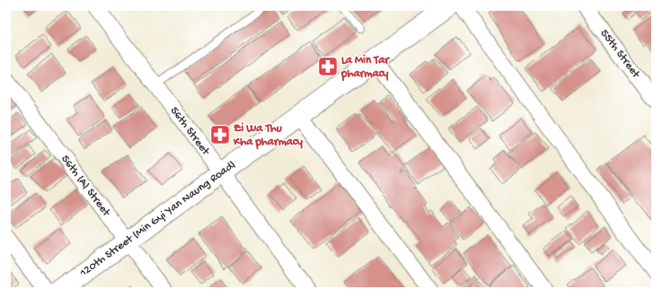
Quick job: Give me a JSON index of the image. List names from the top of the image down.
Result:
{
  "streets": {
    "main road": ["120th Street (Min Gyi Yan Naung Road)"],
    "street": ["55th Street", "56th Street", "56th (A) Street"]
  },
  "crossings": [
    ["56th Street", "120th Street (Min Gyi Yan Naung Road)"],
    ["56th (A) Street", "120th Street (Min Gyi Yan Naung Road)"]
  ],
  "places": {
    "pharmacy": ["La Min Tar pharmacy", "Zi Wa Thu Kha pharmacy"]
  }
}
